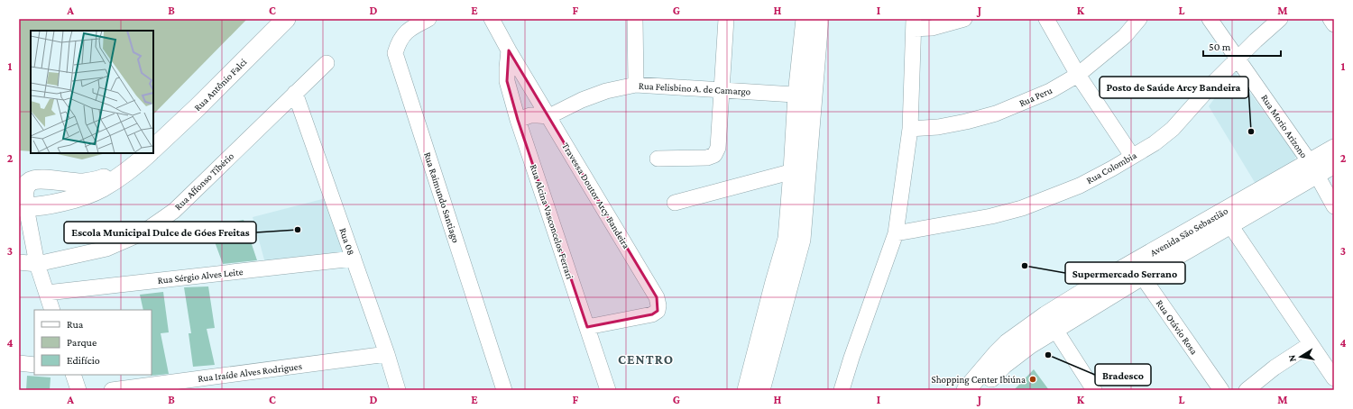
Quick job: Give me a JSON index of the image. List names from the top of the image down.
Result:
{
  "streets": {
    "main road": ["Rua Antônio Falci", "Avenida São Sebastião"],
    "street": [
      "Rua Felisbino A. de Camargo",
      "Rua Peru",
      "Rua Morio Arizono",
      "Rua Colombia",
      "Rua Affonso Tibério",
      "Travessa Doutor Arcy Bandeira",
      "Rua Raimundo Santiago",
      "Rua Alcina Vasconcelos Ferrari",
      "Rua 08",
      "Rua Sérgio Alves Leite",
      "Rua Otávio Rosa",
      "Rua Iraíde Alves Rodrigues"
    ]
  },
  "crossings": [
    ["Rua Felisbino A. de Camargo", "Travessa Doutor Arcy Bandeira"],
    ["Rua Felisbino A. de Camargo", "Rua Alcina Vasconcelos Ferrari"],
    ["Rua Morio Arizono", "Rua Colombia"],
    ["Rua Morio Arizono", "Avenida São Sebastião"],
    ["Rua Affonso Tibério", "Rua 08"],
    ["Travessa Doutor Arcy Bandeira", "Rua Alcina Vasconcelos Ferrari"],
    ["Avenida São Sebastião", "Rua Otávio Rosa"],
    ["Rua 08", "Rua Sérgio Alves Leite"],
    ["Rua 08", "Rua Iraíde Alves Rodrigues"]
  ],
  "districts": ["CENTRO"],
  "places": [
    "Posto de Saúde Arcy Bandeira",
    "Escola Municipal Dulce de Góes Freitas",
    "Supermercado Serrano",
    "Bradesco",
    "Shopping Center Ibiúna"
  ],
  "legend": ["Rua", "Parque", "Edifício"],
  "scale_bar": "50 m",
  "north": "left",
  "grid": {
    "columns": [
      "A",
      "B",
      "C",
      "D",
      "E",
      "F",
      "G",
      "H",
      "I",
      "J",
      "K",
      "L",
      "M"
    ],
    "rows": [
      "1",
      "2",
      "3",
      "4"
    ]
  }
}
